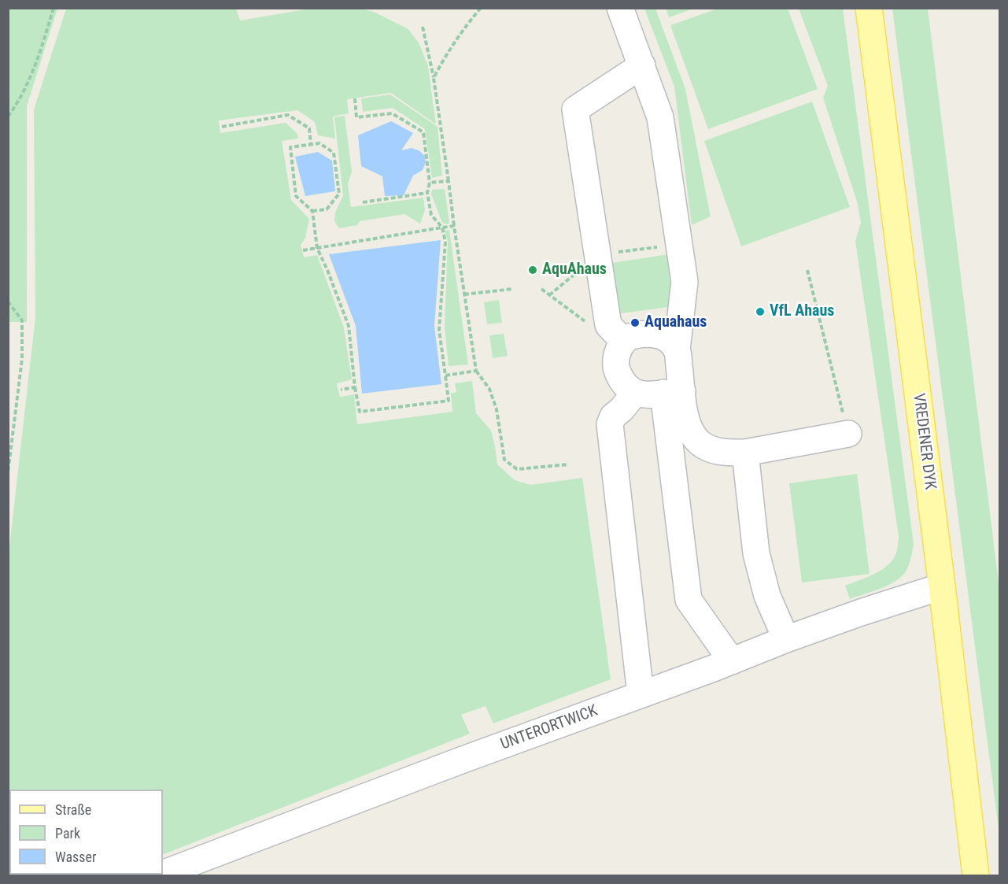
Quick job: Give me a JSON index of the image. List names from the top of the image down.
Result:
{
  "streets": {
    "main road": ["VREDENER DYK"],
    "street": ["UNTERORTWICK"]
  },
  "crossings": [
    ["VREDENER DYK", "UNTERORTWICK"]
  ],
  "places": ["AquAhaus", "VfL Ahaus", "Aquahaus"],
  "legend": ["Straße", "Park", "Wasser"]
}
